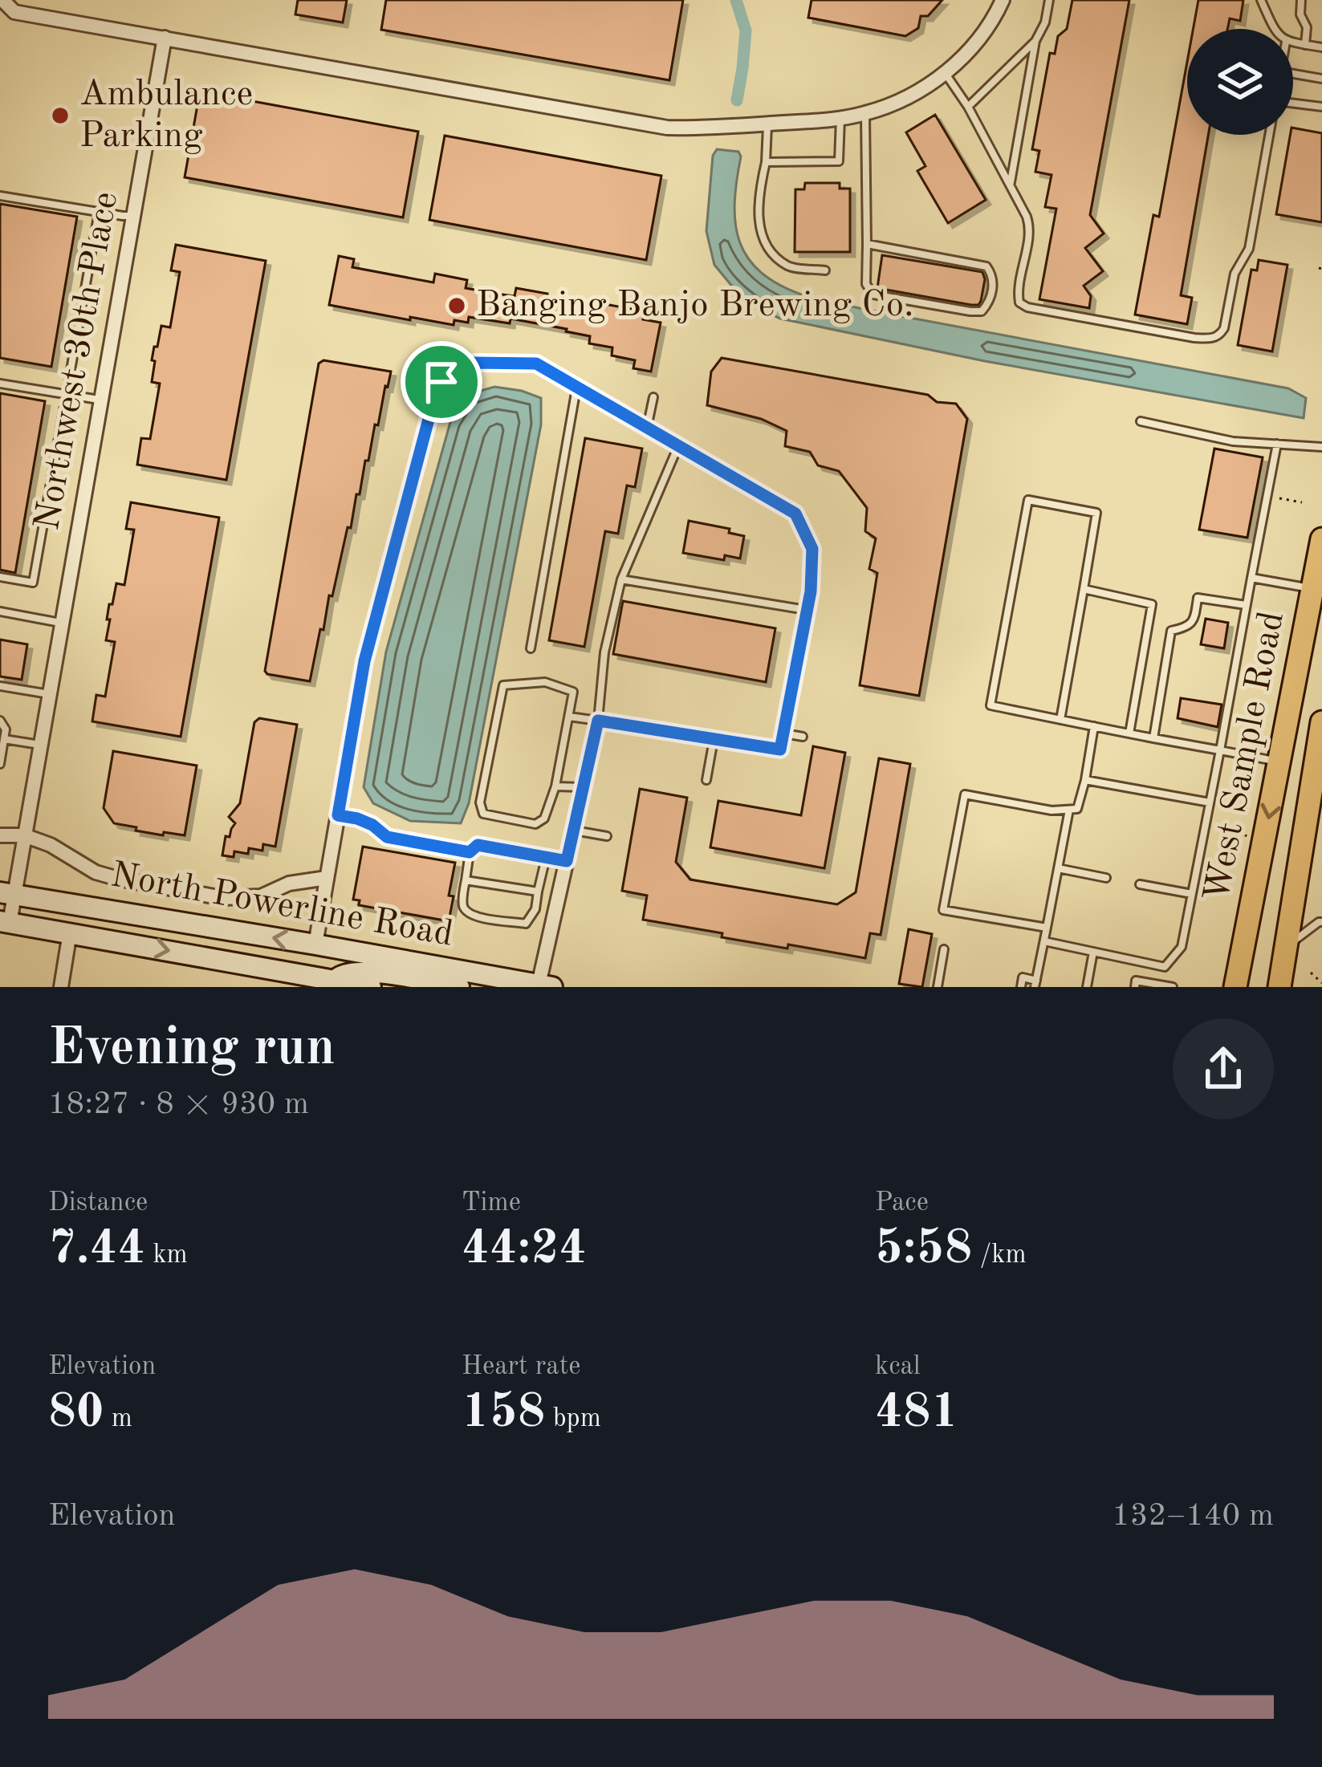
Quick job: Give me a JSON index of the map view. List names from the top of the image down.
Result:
{
  "streets": {
    "main road": ["West Sample Road", "North Powerline Road"],
    "street": ["Northwest 30th Place"]
  },
  "crossings": [
    ["Northwest 30th Place", "North Powerline Road"]
  ],
  "places": ["Ambulance Parking", "Banging Banjo Brewing Co."],
  "page": {
    "heading": ["Evening run", "18:27 · 8 × 930 m"],
    "stats": [
      ["Distance", "7.44 km"],
      ["Time", "44:24"],
      ["Pace", "5:58 /km"],
      ["Elevation", "80 m"],
      ["Heart rate", "158 bpm"],
      ["kcal", "481"]
    ],
    "chart": ["Elevation", "132–140 m"]
  }
}
